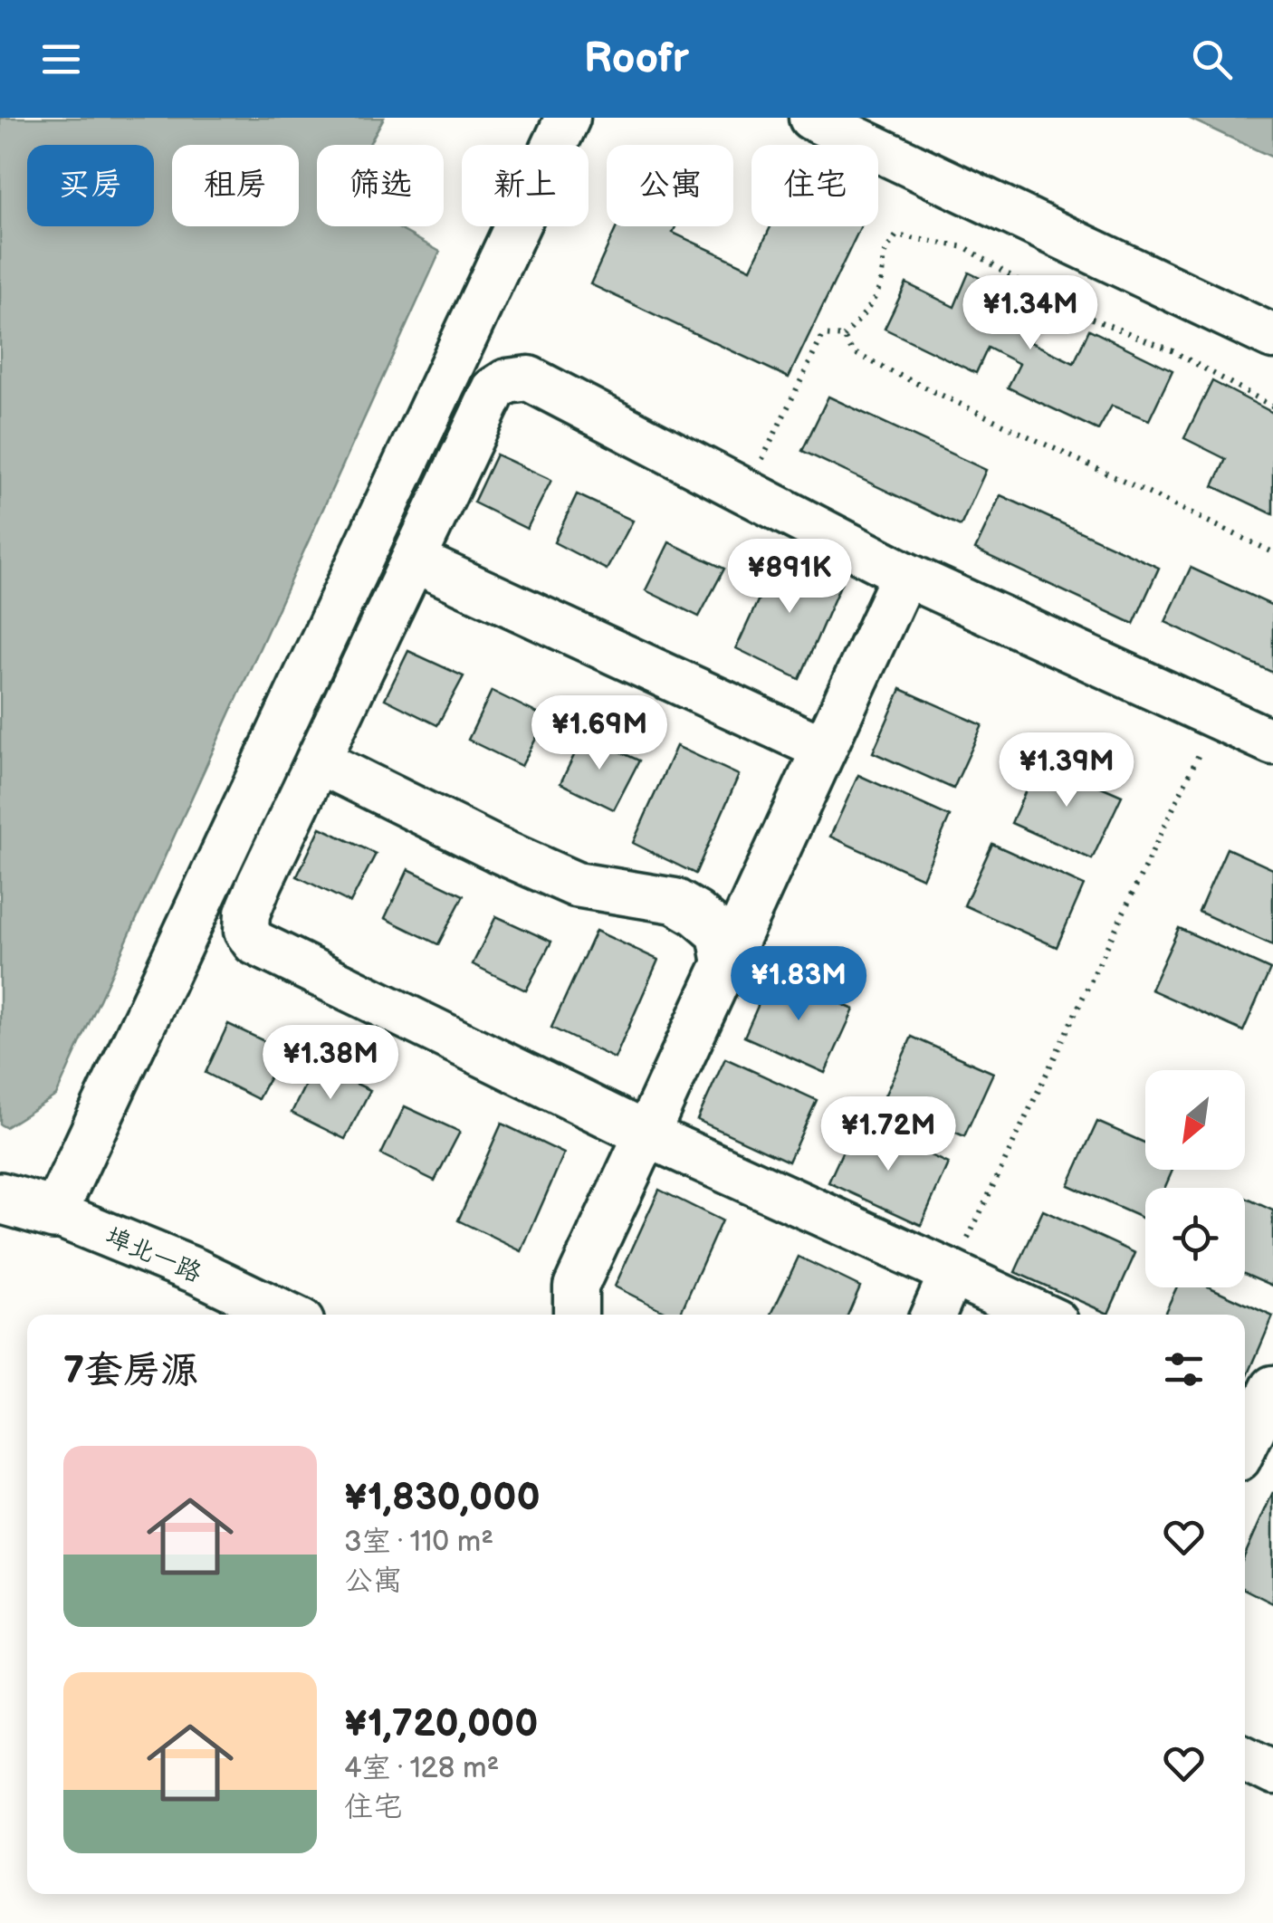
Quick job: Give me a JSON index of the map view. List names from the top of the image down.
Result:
{
  "streets": {
    "street": ["埠北一路"]
  },
  "north": "bottom left",
  "page": {
    "header": "Roofr",
    "chip": [
      "买房",
      "租房",
      "筛选",
      "新上",
      "公寓",
      "住宅"
    ],
    "price": [
      "¥1.34M",
      "¥891K",
      "¥1.69M",
      "¥1.39M",
      "¥1.83M",
      "¥1.38M",
      "¥1.72M"
    ],
    "heading": "7套房源",
    "list": [
      {
        "name": "¥1,830,000",
        "note": "3室 · 110 m² · 公寓"
      },
      {
        "name": "¥1,720,000",
        "note": "4室 · 128 m² · 住宅"
      }
    ]
  }
}
